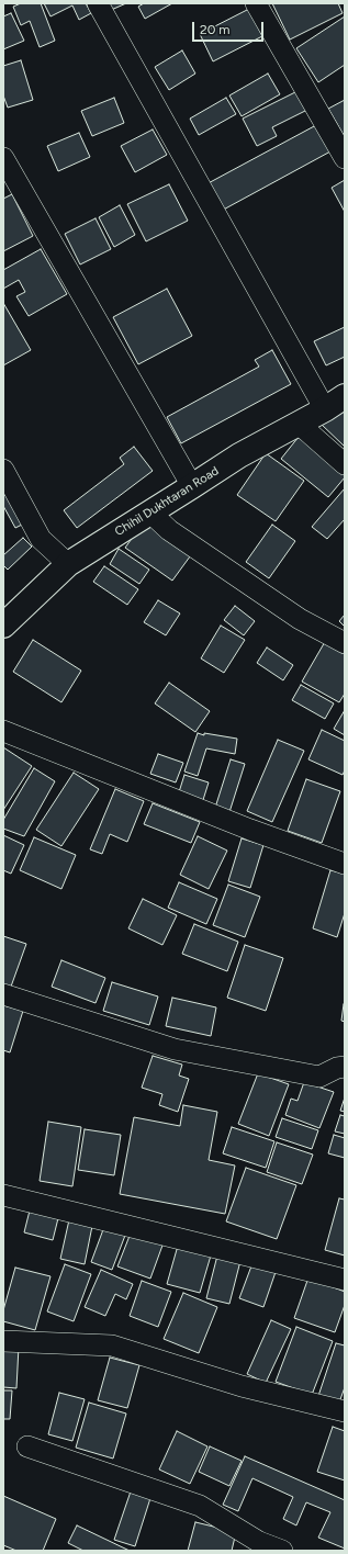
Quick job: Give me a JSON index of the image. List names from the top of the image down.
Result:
{
  "streets": {
    "street": ["Chihil Dukhtaran Road"]
  },
  "scale_bar": "20 m"
}
